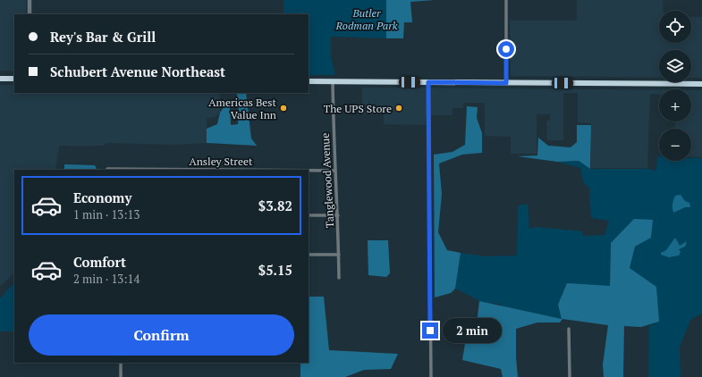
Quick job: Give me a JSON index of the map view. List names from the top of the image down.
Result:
{
  "streets": {
    "street": ["Ansley Street", "Tanglewood Avenue"]
  },
  "crossings": [
    ["Ansley Street", "Tanglewood Avenue"]
  ],
  "parks": ["Butler Rodman Park"],
  "places": ["Americas Best Value Inn", "The UPS Store"],
  "page": {
    "map_buttons": ["+", "−"],
    "banner": ["Rey's Bar & Grill", "Schubert Avenue Northeast"],
    "list": [
      {
        "name": "Economy",
        "note": "1 min · 13:13",
        "value": "$3.82"
      },
      {
        "name": "Comfort",
        "note": "2 min · 13:14",
        "value": "$5.15"
      }
    ],
    "buttons": "Confirm",
    "bubble": "2 min"
  }
}
